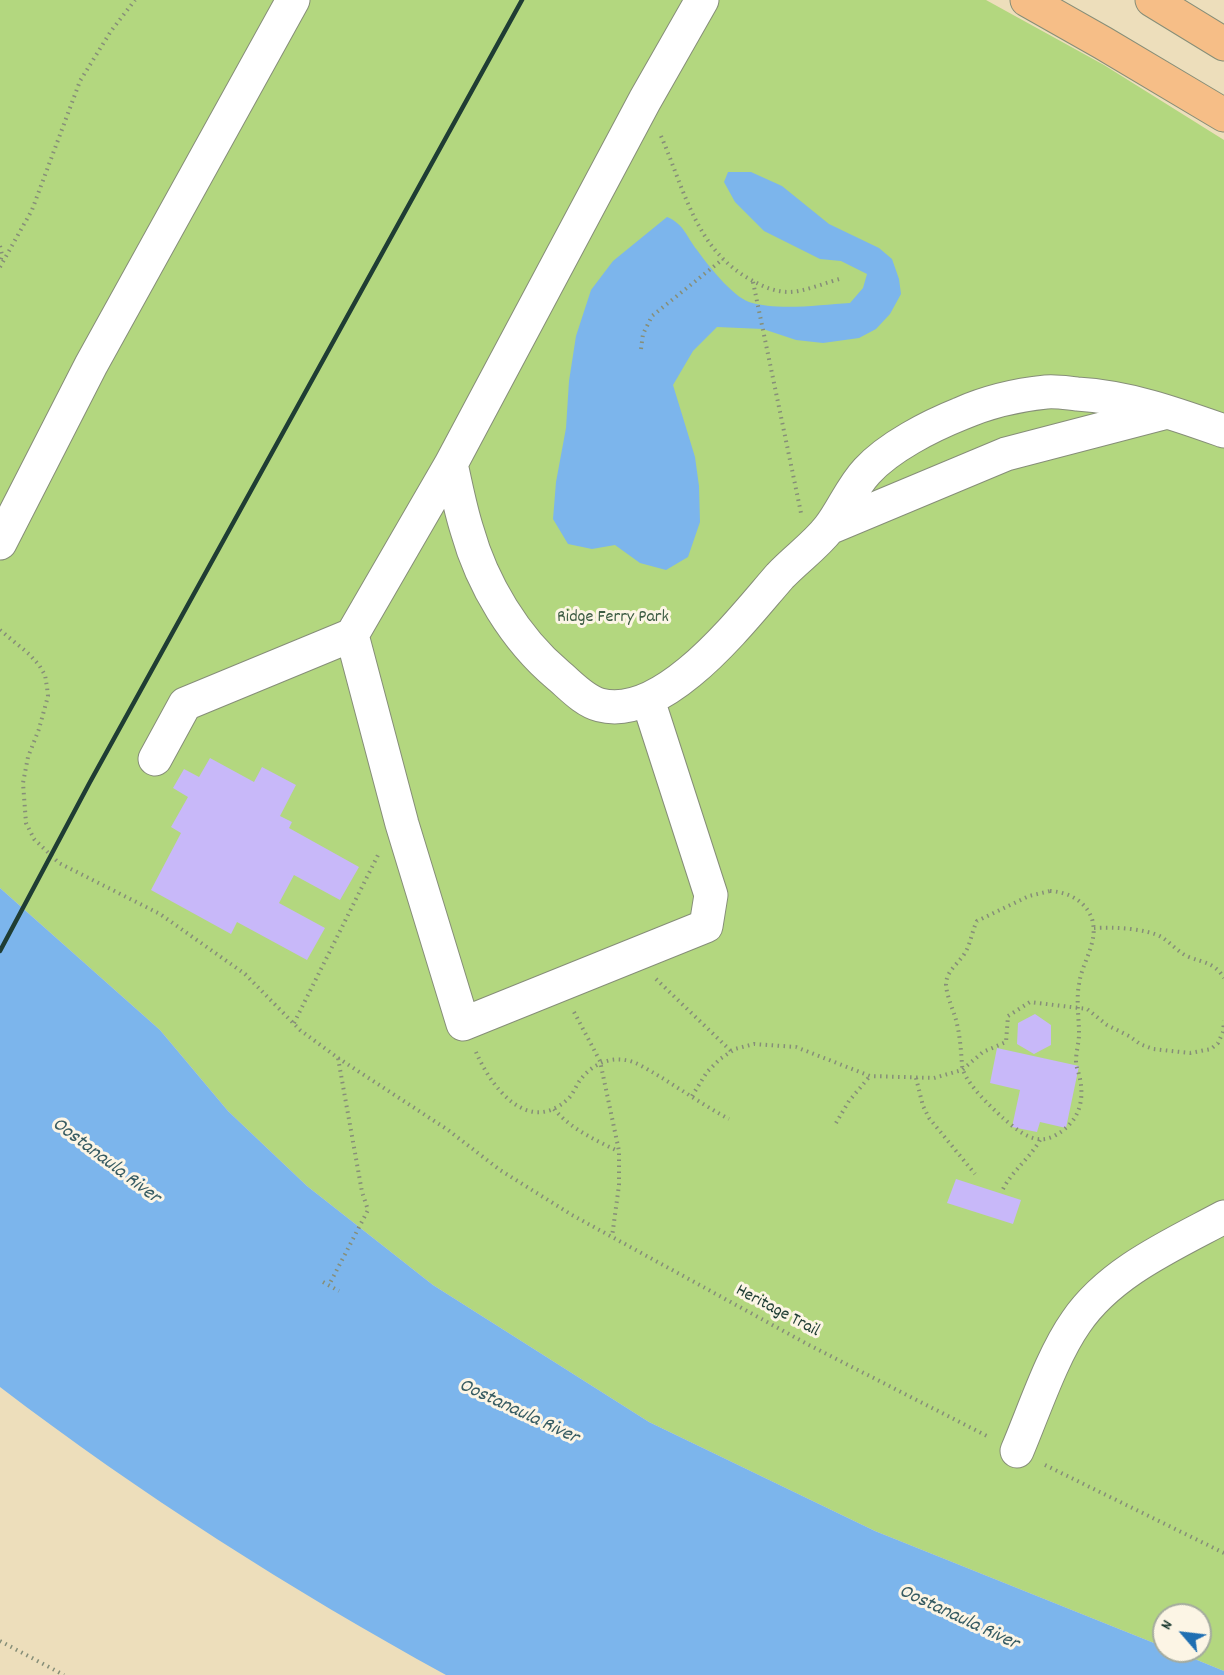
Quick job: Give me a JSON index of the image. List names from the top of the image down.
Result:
{
  "streets": {
    "path": ["Heritage Trail"]
  },
  "water": ["Oostanaula River"],
  "parks": ["Ridge Ferry Park"],
  "north": "top left"
}
